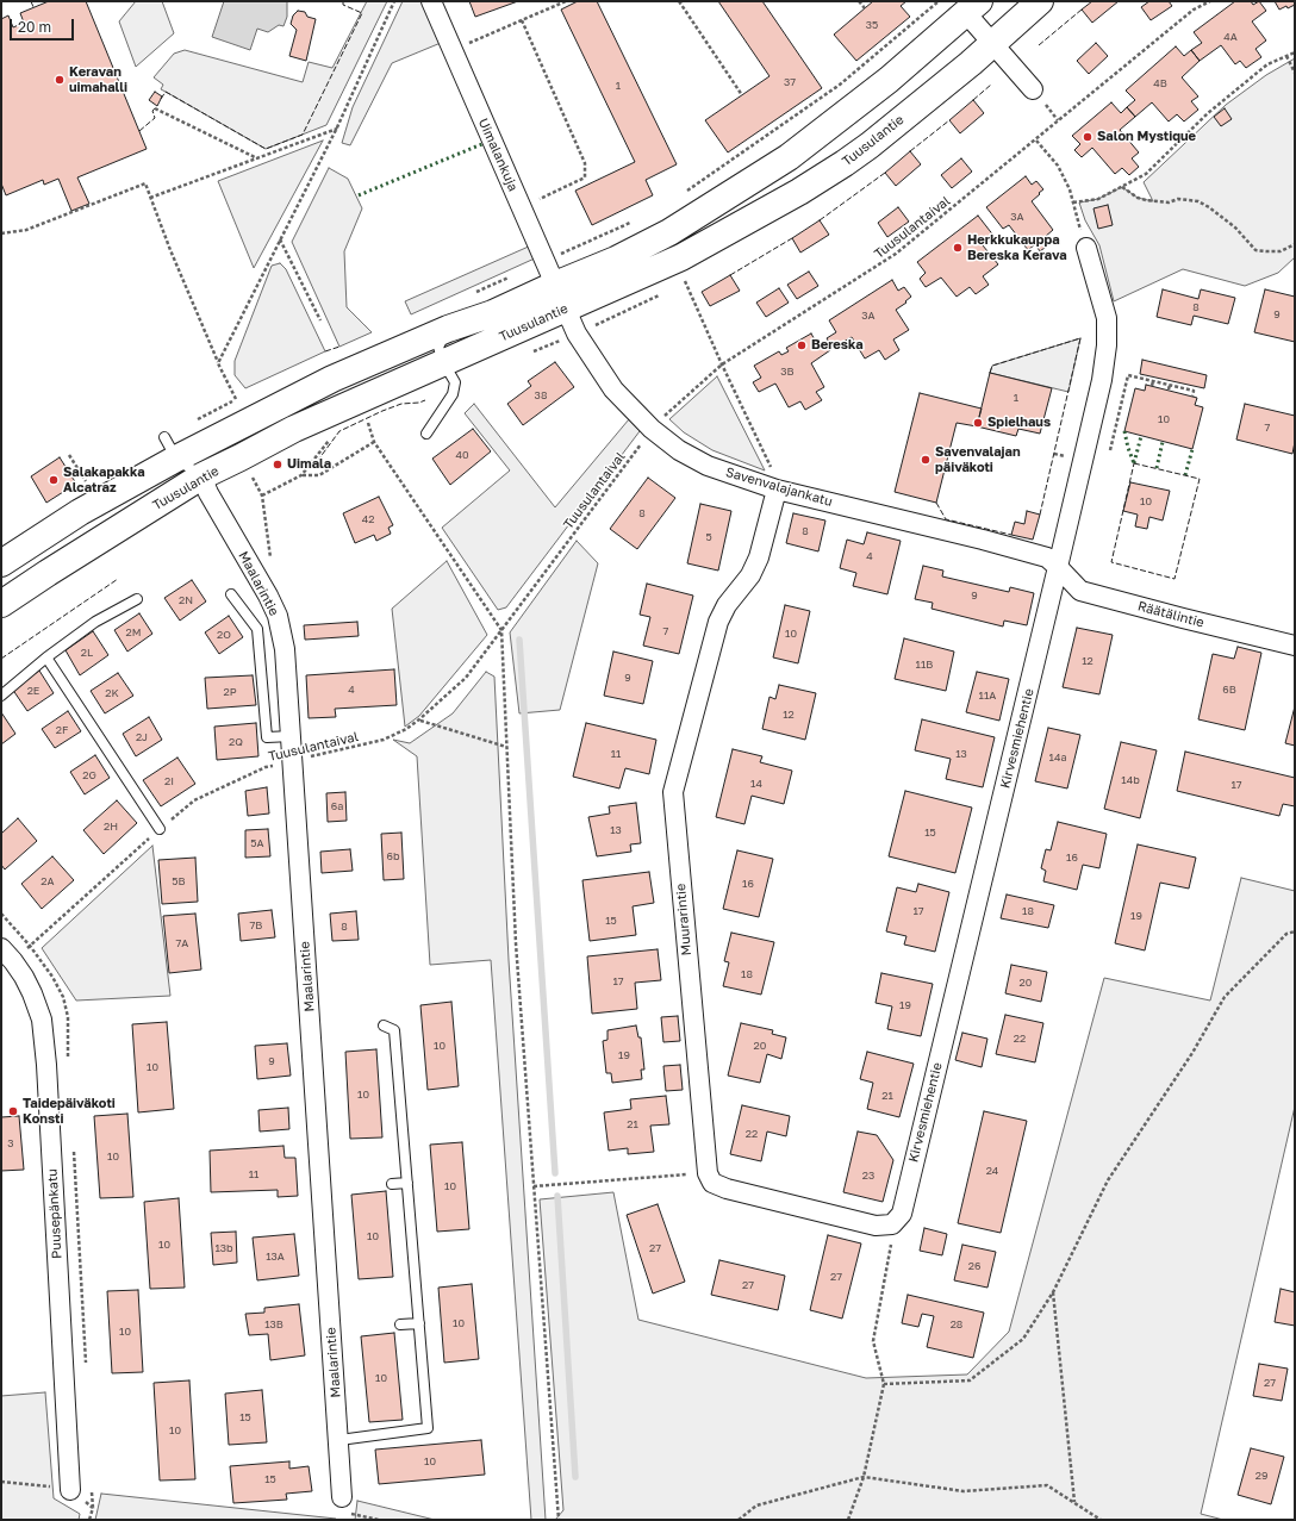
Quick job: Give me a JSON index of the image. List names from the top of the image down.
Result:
{
  "streets": {
    "main road": ["Tuusulantie"],
    "street": [
      "Uimalankuja",
      "Savenvalajankatu",
      "Maalarintie",
      "Räätälintie",
      "Kirvesmiehentie",
      "Muurarintie",
      "Puusepänkatu"
    ],
    "path": ["Tuusulantaival"]
  },
  "crossings": [
    ["Tuusulantie", "Uimalankuja"],
    ["Tuusulantie", "Savenvalajankatu"],
    ["Tuusulantie", "Maalarintie"],
    ["Uimalankuja", "Savenvalajankatu"],
    ["Tuusulantaival", "Savenvalajankatu"],
    ["Tuusulantaival", "Maalarintie"],
    ["Tuusulantaival", "Puusepänkatu"],
    ["Savenvalajankatu", "Räätälintie"],
    ["Savenvalajankatu", "Kirvesmiehentie"],
    ["Savenvalajankatu", "Muurarintie"],
    ["Räätälintie", "Kirvesmiehentie"]
  ],
  "places": [
    "Keravan uimahalli",
    "Salon Mystique",
    "Herkkukauppa Bereska Kerava",
    "Bereska",
    "Spielhaus",
    "Savenvalajan päiväkoti",
    "Uimala",
    "Salakapakka Alcatraz",
    "Taidepäiväkoti Konsti"
  ],
  "house_numbers": [
    "35",
    "4A",
    "37",
    "4B",
    "1",
    "3A",
    "8",
    "9",
    "3A",
    "3B",
    "38",
    "1",
    "10",
    "7",
    "40",
    "10",
    "8",
    "42",
    "8",
    "5",
    "4",
    "9",
    "2N",
    "7",
    "2M",
    "10",
    "2O",
    "2L",
    "12",
    "11B",
    "9",
    "4",
    "6B",
    "2E",
    "2P",
    "2K",
    "11A",
    "12",
    "2F",
    "2J",
    "2Q",
    "11",
    "13",
    "14a",
    "2G",
    "14b",
    "2I",
    "14",
    "17",
    "6a",
    "2H",
    "13",
    "15",
    "5A",
    "6b",
    "16",
    "2A",
    "5B",
    "16",
    "17",
    "18",
    "19",
    "15",
    "7B",
    "8",
    "7A",
    "18",
    "17",
    "20",
    "19",
    "22",
    "10",
    "20",
    "19",
    "9",
    "10",
    "10",
    "21",
    "21",
    "22",
    "3",
    "10",
    "24",
    "11",
    "23",
    "10",
    "10",
    "10",
    "13b",
    "27",
    "13A",
    "26",
    "27",
    "27",
    "10",
    "13B",
    "28",
    "10",
    "10",
    "27",
    "15",
    "10",
    "10",
    "29",
    "15"
  ],
  "scale_bar": "20 m"
}
